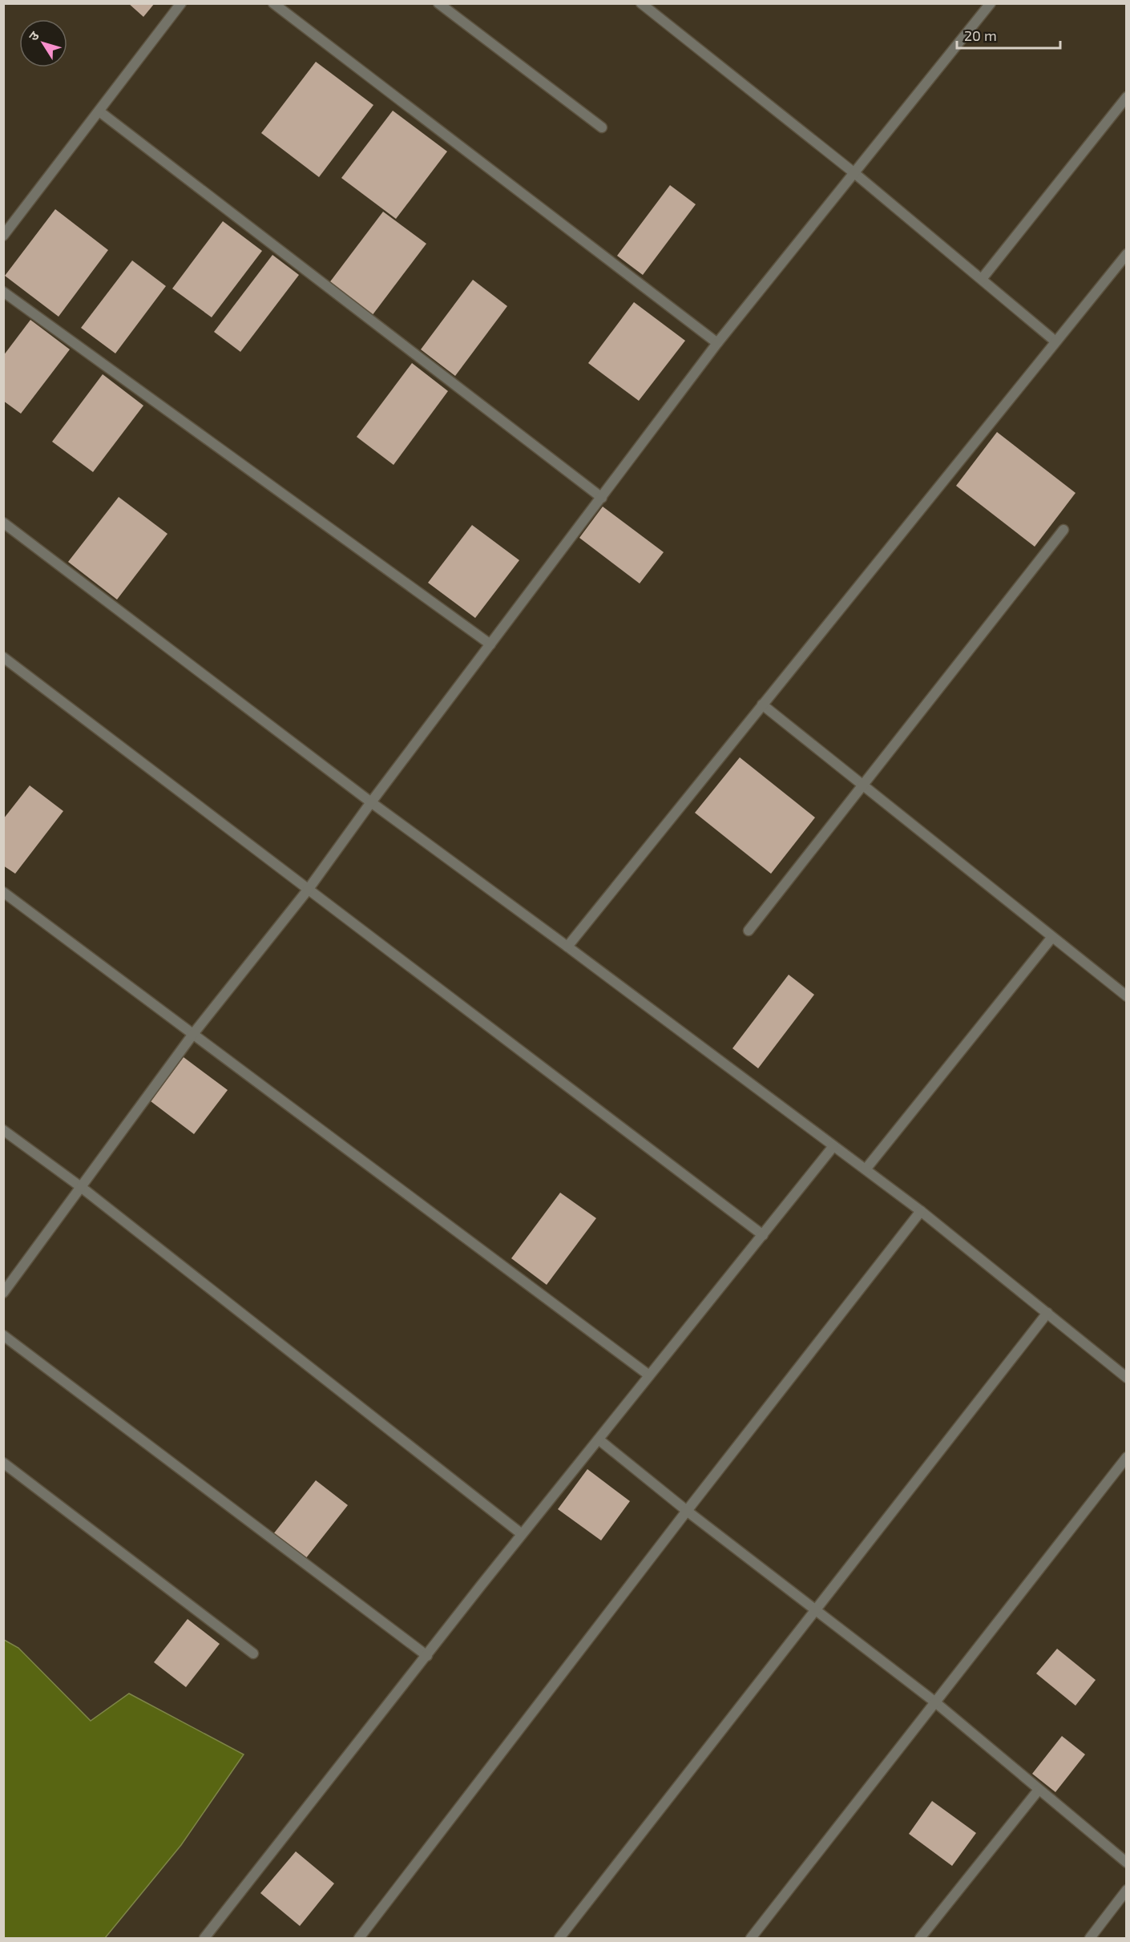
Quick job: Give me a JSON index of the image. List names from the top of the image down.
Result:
{
  "scale_bar": "20 m",
  "north": "top left"
}
